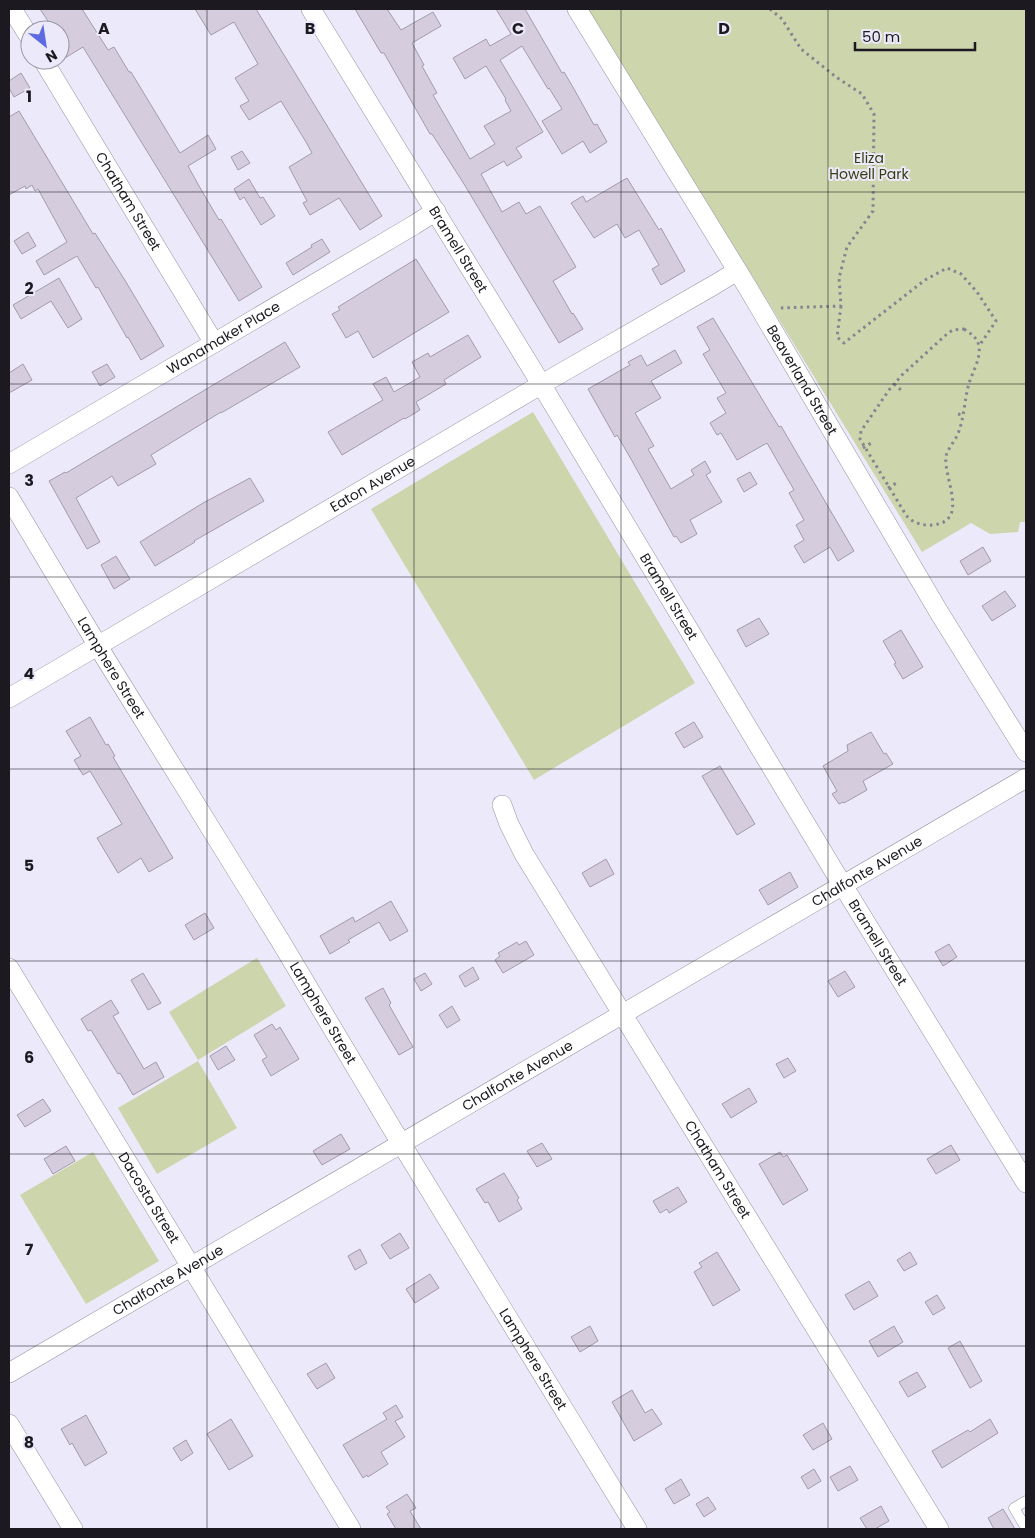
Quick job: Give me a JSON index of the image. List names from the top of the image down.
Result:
{
  "streets": {
    "street": [
      "Chatham Street",
      "Bramell Street",
      "Wanamaker Place",
      "Beaverland Street",
      "Eaton Avenue",
      "Lamphere Street",
      "Chalfonte Avenue",
      "Dacosta Street"
    ]
  },
  "crossings": [
    ["Chatham Street", "Wanamaker Place"],
    ["Chatham Street", "Chalfonte Avenue"],
    ["Bramell Street", "Wanamaker Place"],
    ["Bramell Street", "Eaton Avenue"],
    ["Bramell Street", "Chalfonte Avenue"],
    ["Beaverland Street", "Eaton Avenue"],
    ["Eaton Avenue", "Lamphere Street"],
    ["Lamphere Street", "Chalfonte Avenue"],
    ["Chalfonte Avenue", "Dacosta Street"]
  ],
  "parks": ["Eliza Howell Park"],
  "scale_bar": "50 m",
  "north": "bottom right",
  "grid": {
    "columns": [
      "A",
      "B",
      "C",
      "D"
    ],
    "rows": [
      "1",
      "2",
      "3",
      "4",
      "5",
      "6",
      "7",
      "8"
    ]
  }
}
